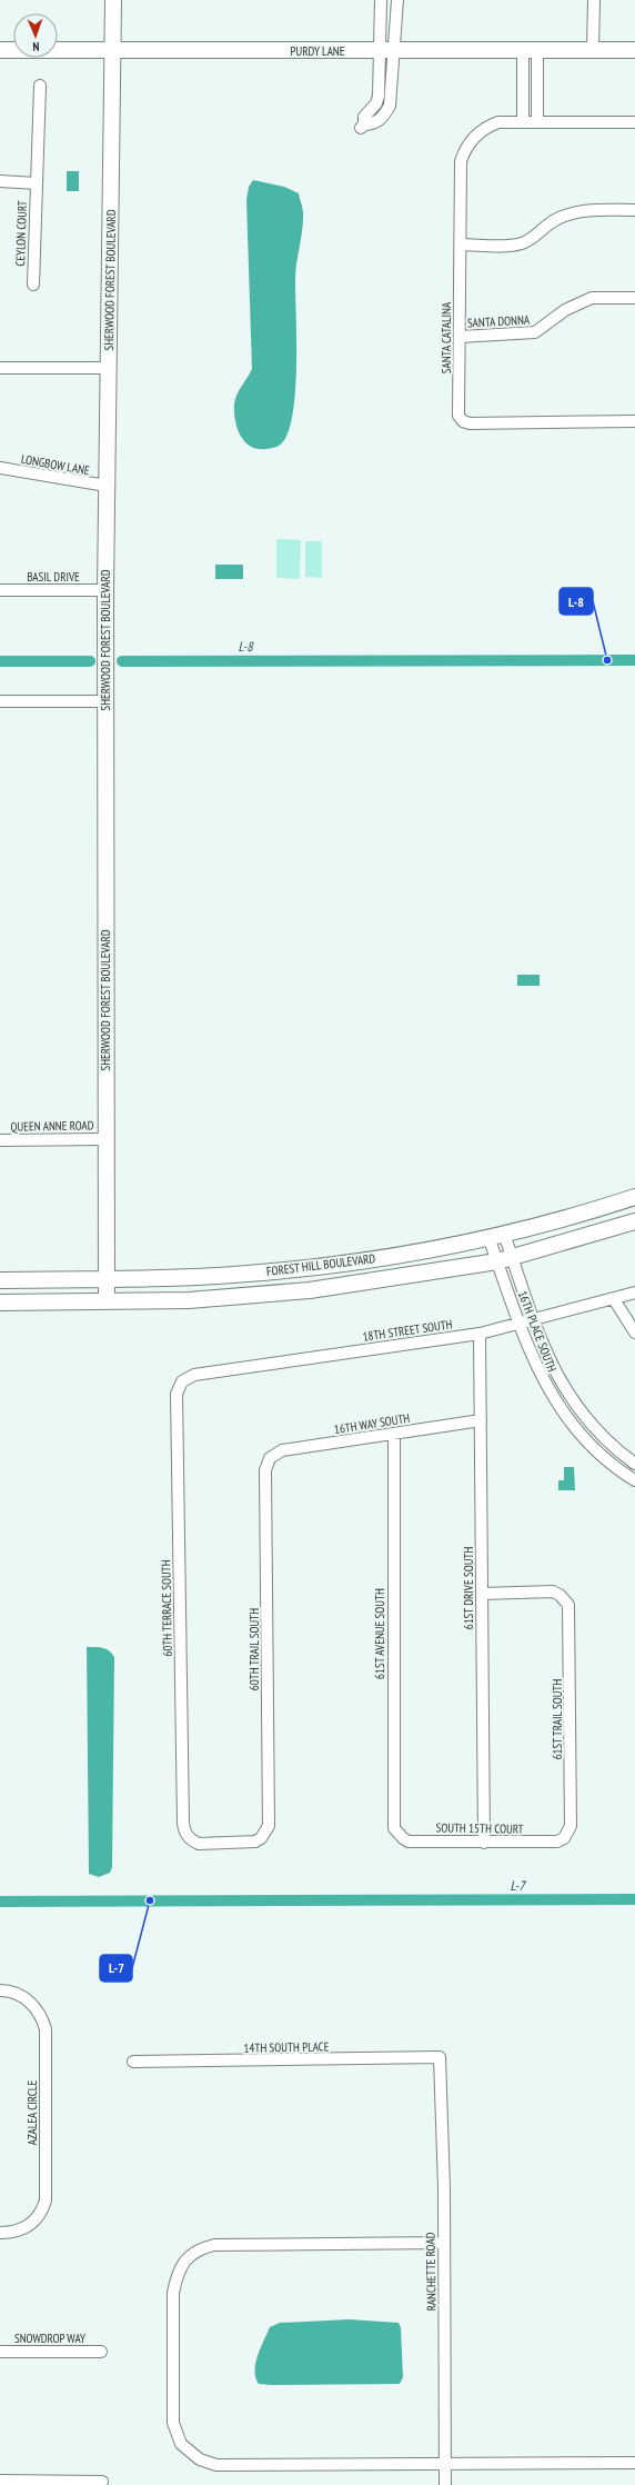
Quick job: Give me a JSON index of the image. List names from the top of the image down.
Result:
{
  "streets": {
    "street": [
      "PURDY LANE",
      "CEYLON COURT",
      "SHERWOOD FOREST BOULEVARD",
      "SANTA DONNA",
      "SANTA CATALINA",
      "LONGBOW LANE",
      "BASIL DRIVE",
      "QUEEN ANNE ROAD",
      "FOREST HILL BOULEVARD",
      "18TH STREET SOUTH",
      "16TH PLACE SOUTH",
      "16TH WAY SOUTH",
      "61ST DRIVE SOUTH",
      "60TH TERRACE SOUTH",
      "61ST AVENUE SOUTH",
      "60TH TRAIL SOUTH",
      "61ST TRAIL SOUTH",
      "SOUTH 15TH COURT",
      "14TH SOUTH PLACE",
      "AZALEA CIRCLE",
      "RANCHETTE ROAD",
      "SNOWDROP WAY"
    ]
  },
  "crossings": [
    ["PURDY LANE", "SHERWOOD FOREST BOULEVARD"],
    ["SHERWOOD FOREST BOULEVARD", "LONGBOW LANE"],
    ["SHERWOOD FOREST BOULEVARD", "BASIL DRIVE"],
    ["SHERWOOD FOREST BOULEVARD", "QUEEN ANNE ROAD"],
    ["SHERWOOD FOREST BOULEVARD", "FOREST HILL BOULEVARD"],
    ["SANTA DONNA", "SANTA CATALINA"],
    ["FOREST HILL BOULEVARD", "16TH PLACE SOUTH"],
    ["18TH STREET SOUTH", "16TH PLACE SOUTH"],
    ["18TH STREET SOUTH", "61ST DRIVE SOUTH"],
    ["18TH STREET SOUTH", "60TH TERRACE SOUTH"],
    ["16TH WAY SOUTH", "61ST DRIVE SOUTH"],
    ["16TH WAY SOUTH", "61ST AVENUE SOUTH"],
    ["16TH WAY SOUTH", "60TH TRAIL SOUTH"],
    ["61ST DRIVE SOUTH", "61ST TRAIL SOUTH"],
    ["61ST DRIVE SOUTH", "SOUTH 15TH COURT"],
    ["60TH TERRACE SOUTH", "60TH TRAIL SOUTH"],
    ["61ST AVENUE SOUTH", "SOUTH 15TH COURT"],
    ["61ST TRAIL SOUTH", "SOUTH 15TH COURT"],
    ["14TH SOUTH PLACE", "RANCHETTE ROAD"]
  ],
  "water": ["L-8", "L-7"],
  "places": ["L-8", "L-7"],
  "north": "bottom"
}
